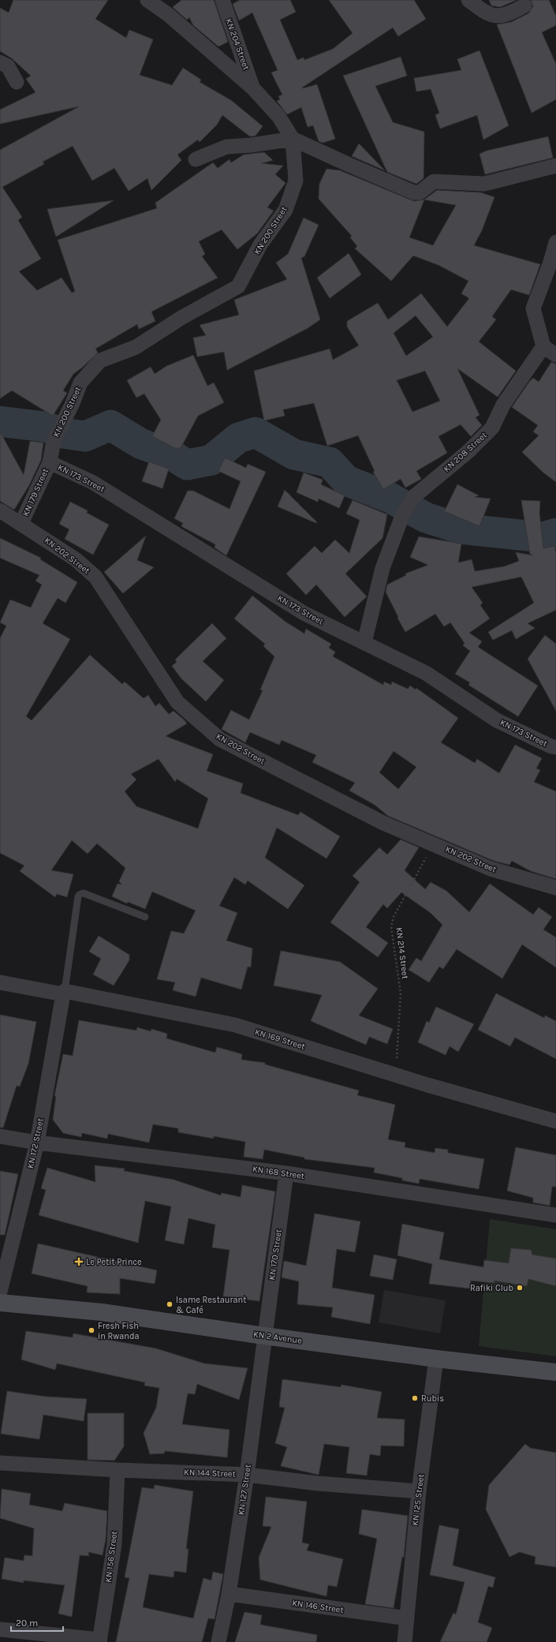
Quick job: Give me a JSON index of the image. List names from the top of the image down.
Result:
{
  "streets": {
    "main road": ["KN 2 Avenue"],
    "street": [
      "KN 204 Street",
      "KN 200 Street",
      "KN 208 Street",
      "KN 173 Street",
      "KN 179 Street",
      "KN 202 Street",
      "KN 169 Street",
      "KN 172 Street",
      "KN 168 Street",
      "KN 170 Street",
      "KN 144 Street",
      "KN 127 Street",
      "KN 125 Street",
      "KN 156 Street",
      "KN 146 Street"
    ],
    "path": ["KN 214 Street"]
  },
  "crossings": [
    ["KN 204 Street", "KN 200 Street"],
    ["KN 200 Street", "KN 173 Street"],
    ["KN 200 Street", "KN 179 Street"],
    ["KN 208 Street", "KN 173 Street"],
    ["KN 173 Street", "KN 179 Street"],
    ["KN 179 Street", "KN 202 Street"],
    ["KN 202 Street", "KN 214 Street"],
    ["KN 214 Street", "KN 169 Street"],
    ["KN 169 Street", "KN 172 Street"],
    ["KN 172 Street", "KN 168 Street"],
    ["KN 168 Street", "KN 170 Street"],
    ["KN 170 Street", "KN 2 Avenue"],
    ["KN 170 Street", "KN 127 Street"],
    ["KN 2 Avenue", "KN 127 Street"],
    ["KN 2 Avenue", "KN 125 Street"],
    ["KN 144 Street", "KN 127 Street"],
    ["KN 144 Street", "KN 125 Street"],
    ["KN 144 Street", "KN 156 Street"],
    ["KN 127 Street", "KN 146 Street"],
    ["KN 125 Street", "KN 146 Street"]
  ],
  "places": {
    "health": ["Le Petit Prince"],
    "other": [
      "Rafiki Club",
      "Isame Restaurant & Café",
      "Fresh Fish in Rwanda",
      "Rubis"
    ]
  },
  "scale_bar": "20 m"
}
